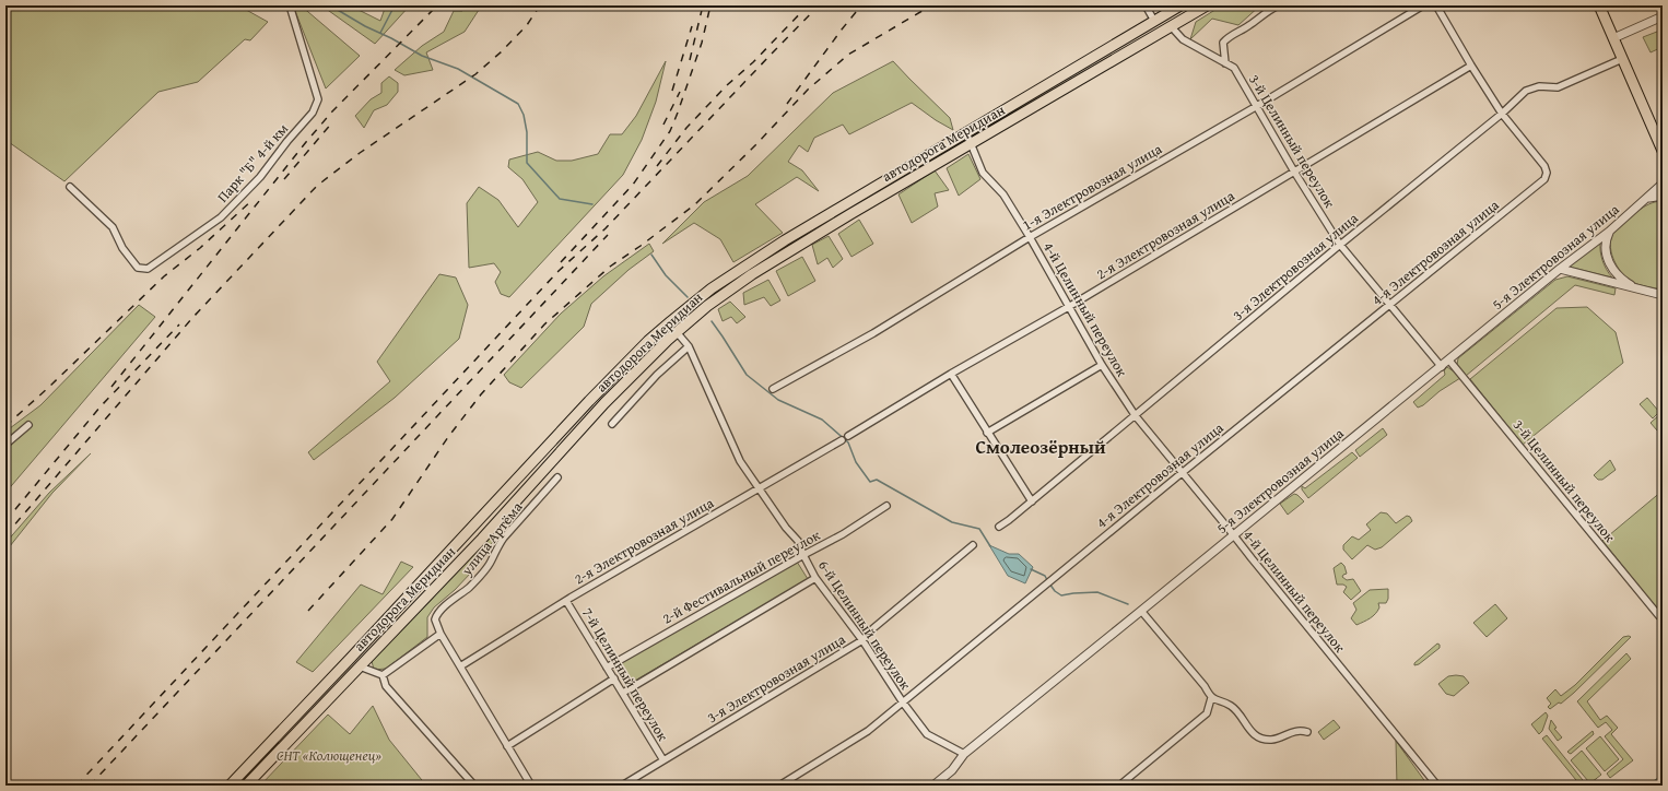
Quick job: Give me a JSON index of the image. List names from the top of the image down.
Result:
{
  "streets": {
    "main road": ["автодорога Меридиан"],
    "street": [
      "3-й Целинный переулок",
      "Парк \"Б\" 4-й км",
      "1-я Электровозная улица",
      "2-я Электровозная улица",
      "4-я Электровозная улица",
      "5-я Электровозная улица",
      "3-я Электровозная улица",
      "4-й Целинный переулок",
      "улица Артёма",
      "2-й Фестивальный переулок",
      "6-й Целинный переулок",
      "7-й Целинный переулок"
    ]
  },
  "crossings": [
    ["3-й Целинный переулок", "автодорога Меридиан"],
    ["3-й Целинный переулок", "1-я Электровозная улица"],
    ["3-й Целинный переулок", "2-я Электровозная улица"],
    ["3-й Целинный переулок", "4-я Электровозная улица"],
    ["3-й Целинный переулок", "5-я Электровозная улица"],
    ["3-й Целинный переулок", "3-я Электровозная улица"],
    ["автодорога Меридиан", "4-й Целинный переулок"],
    ["автодорога Меридиан", "6-й Целинный переулок"],
    ["1-я Электровозная улица", "4-й Целинный переулок"],
    ["2-я Электровозная улица", "4-й Целинный переулок"],
    ["2-я Электровозная улица", "6-й Целинный переулок"],
    ["2-я Электровозная улица", "7-й Целинный переулок"],
    ["4-я Электровозная улица", "3-я Электровозная улица"],
    ["4-я Электровозная улица", "4-й Целинный переулок"],
    ["4-я Электровозная улица", "6-й Целинный переулок"],
    ["5-я Электровозная улица", "4-й Целинный переулок"],
    ["5-я Электровозная улица", "6-й Целинный переулок"],
    ["3-я Электровозная улица", "4-й Целинный переулок"],
    ["3-я Электровозная улица", "6-й Целинный переулок"],
    ["3-я Электровозная улица", "7-й Целинный переулок"],
    ["2-й Фестивальный переулок", "6-й Целинный переулок"],
    ["2-й Фестивальный переулок", "7-й Целинный переулок"]
  ],
  "districts": ["Смолеозёрный"],
  "parks": ["СНТ «Колющенец»"]
}
